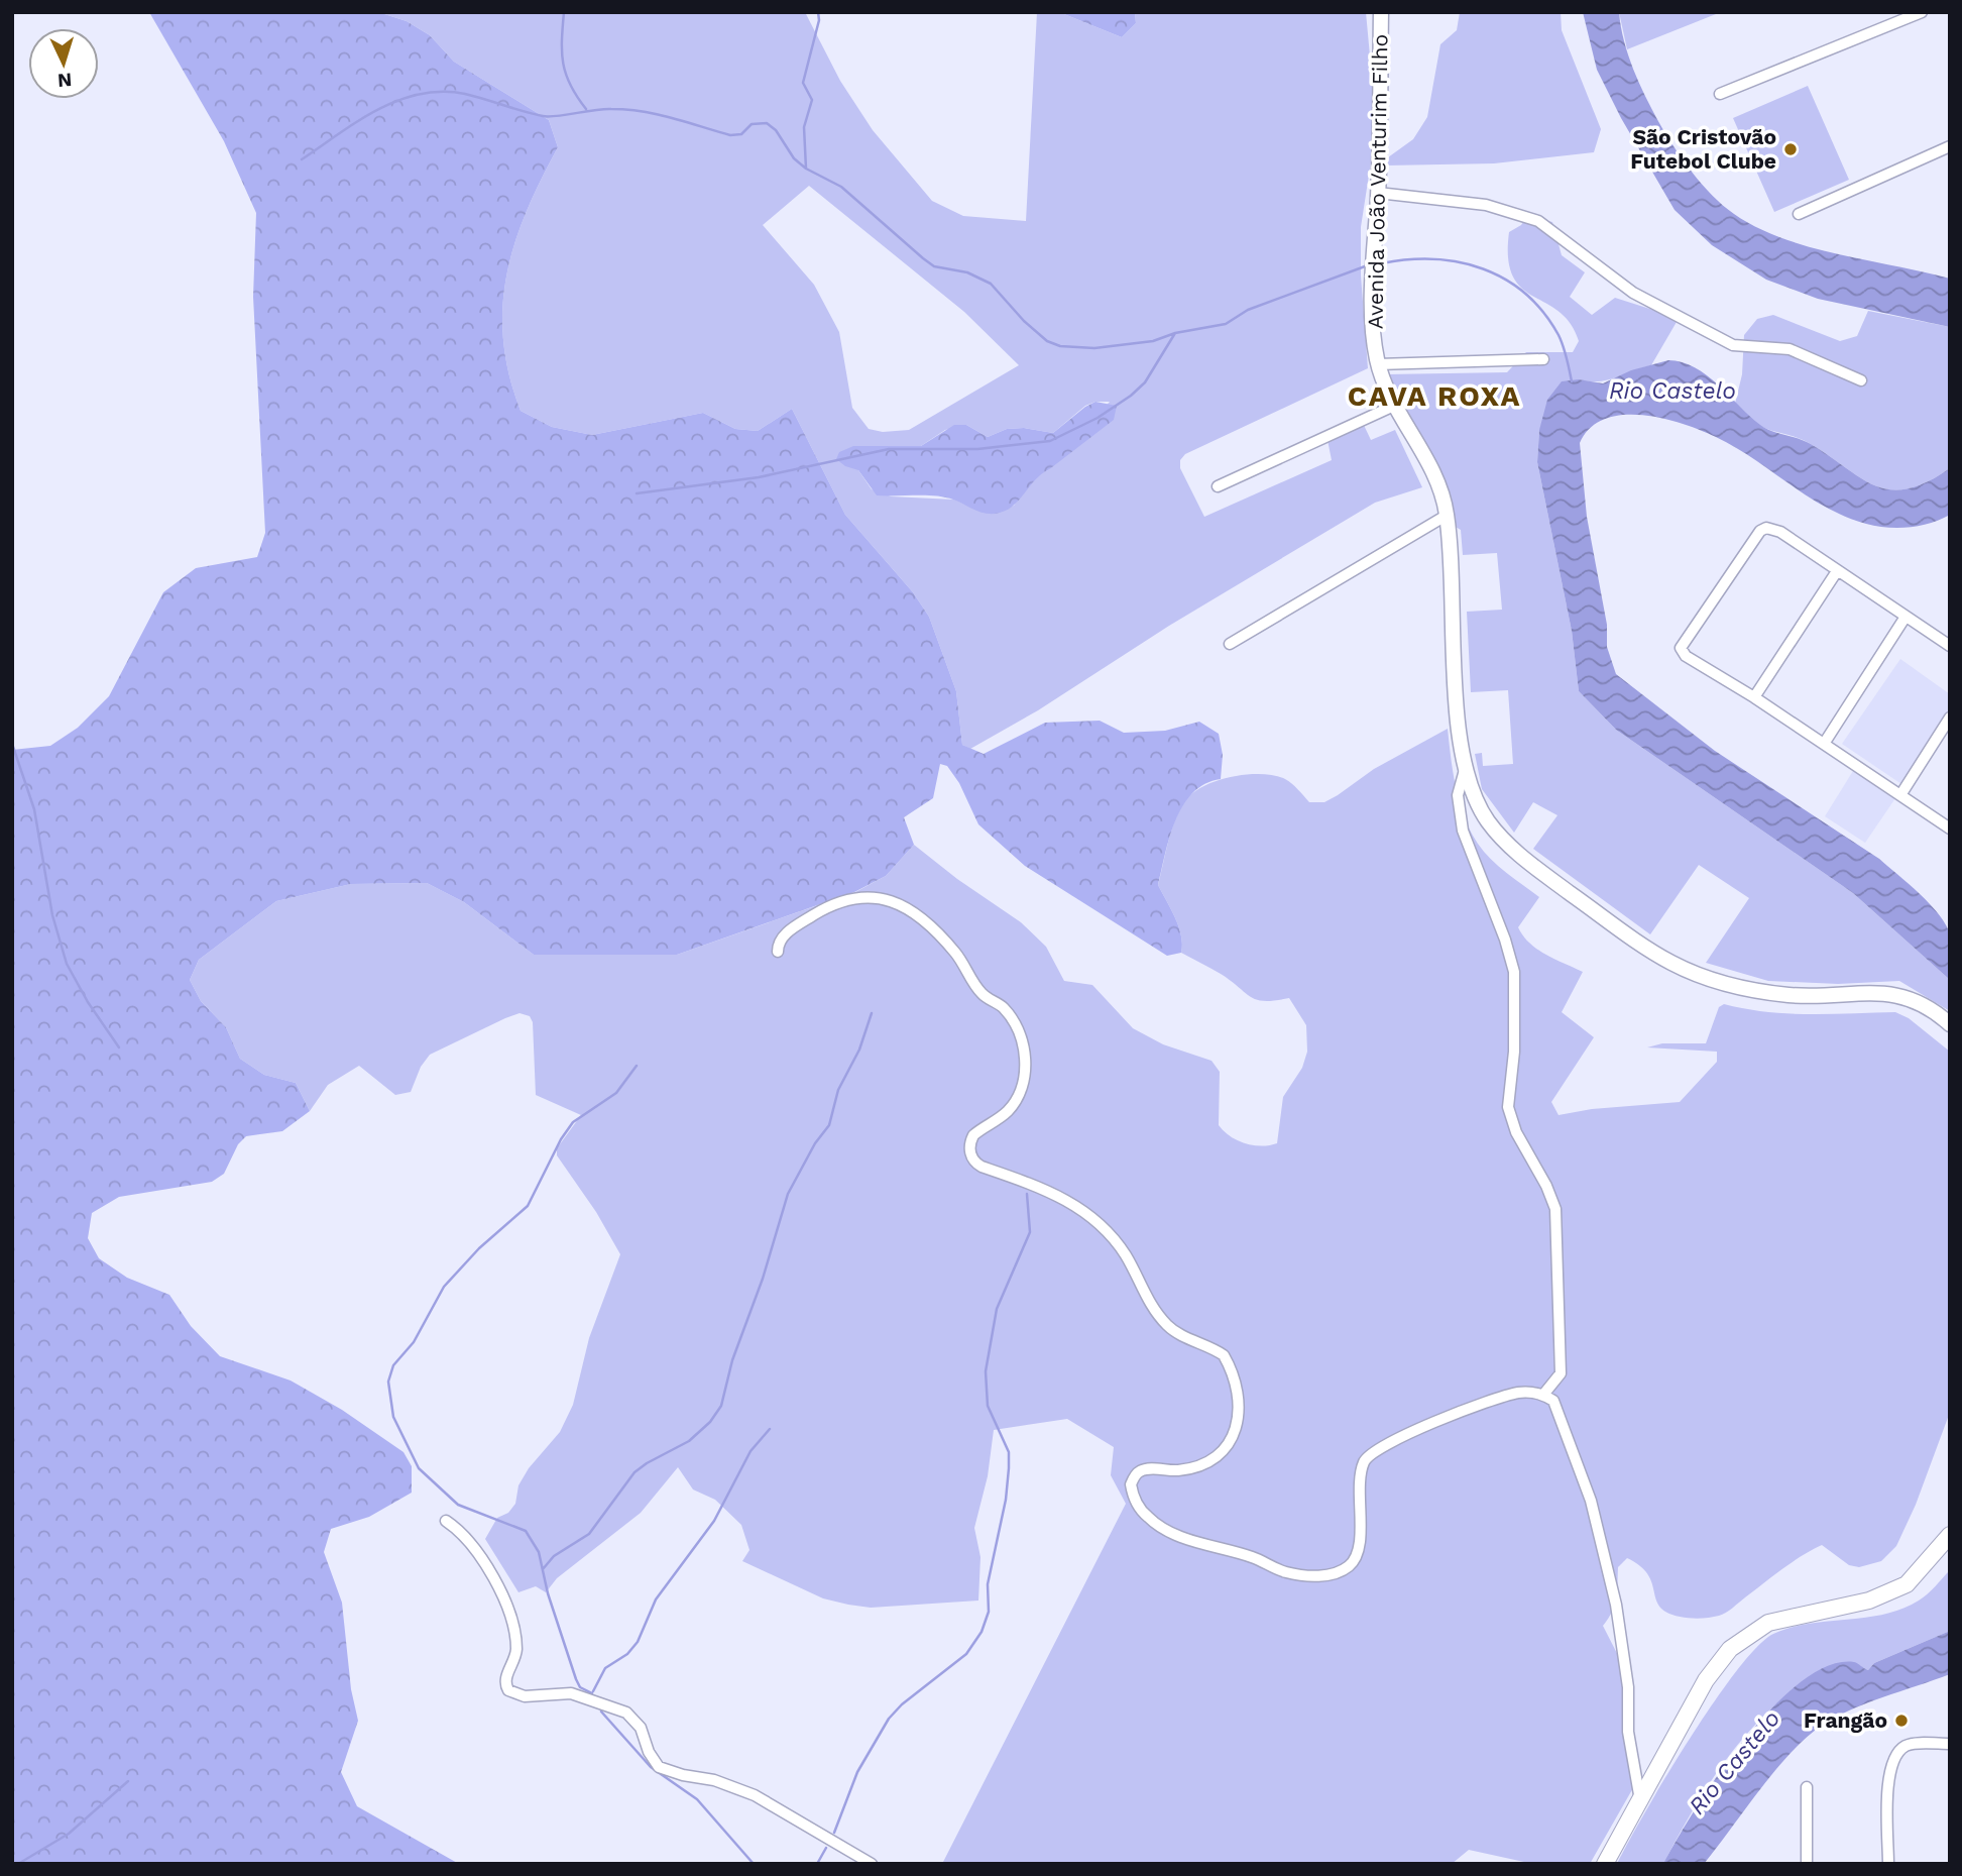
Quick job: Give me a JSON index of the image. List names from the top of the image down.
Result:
{
  "streets": {
    "street": ["Avenida João Venturim Filho"]
  },
  "districts": ["CAVA ROXA"],
  "water": ["Rio Castelo"],
  "places": ["São Cristovão Futebol Clube", "Frangão"],
  "north": "bottom"
}
